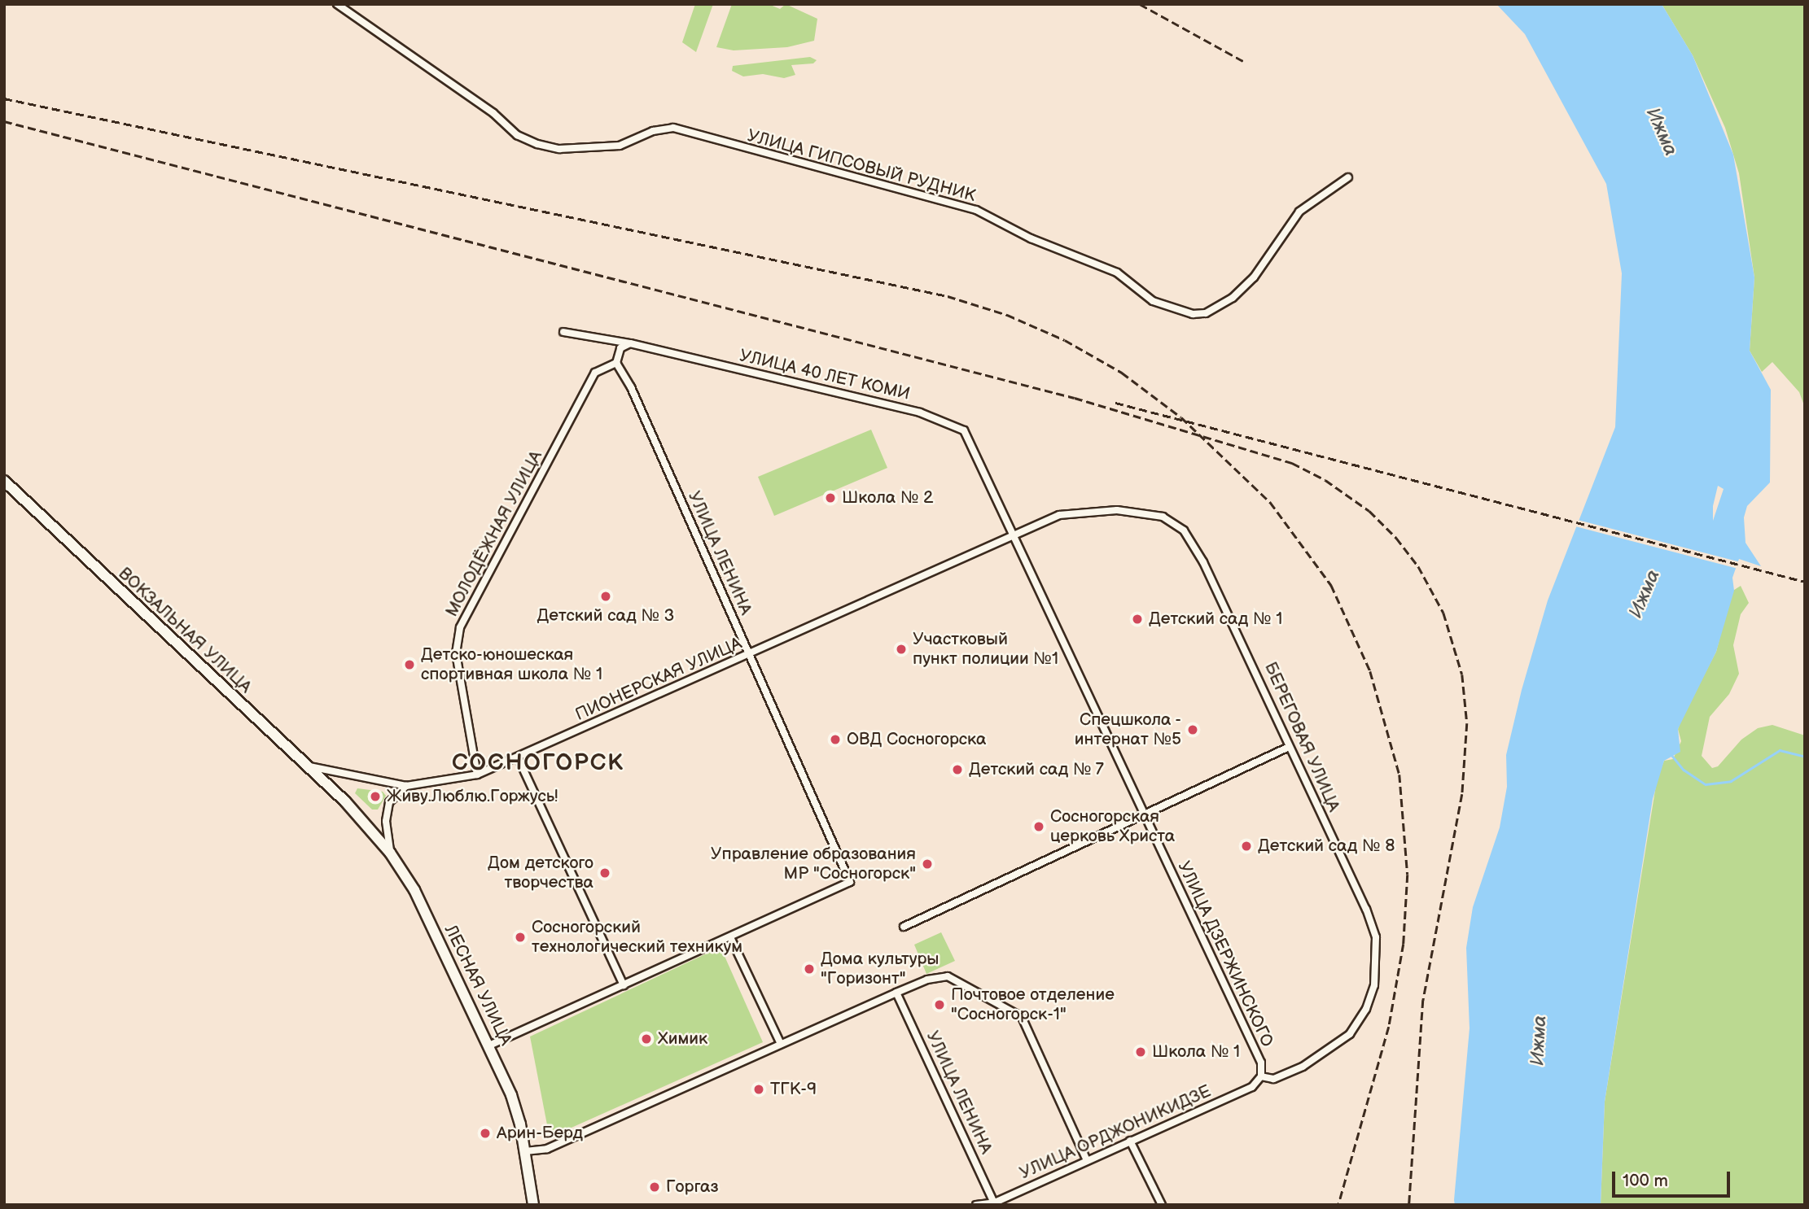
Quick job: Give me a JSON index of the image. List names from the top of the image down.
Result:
{
  "streets": {
    "main road": ["ВОКЗАЛЬНАЯ УЛИЦА", "ЛЕСНАЯ УЛИЦА"],
    "street": [
      "УЛИЦА ГИПСОВЫЙ РУДНИК",
      "УЛИЦА 40 ЛЕТ КОМИ",
      "МОЛОДЁЖНАЯ УЛИЦА",
      "УЛИЦА ЛЕНИНА",
      "ПИОНЕРСКАЯ УЛИЦА",
      "БЕРЕГОВАЯ УЛИЦА",
      "УЛИЦА ДЗЕРЖИНСКОГО",
      "УЛИЦА ОРДЖОНИКИДЗЕ"
    ]
  },
  "crossings": [
    ["УЛИЦА 40 ЛЕТ КОМИ", "ПИОНЕРСКАЯ УЛИЦА"],
    ["УЛИЦА 40 ЛЕТ КОМИ", "БЕРЕГОВАЯ УЛИЦА"],
    ["УЛИЦА 40 ЛЕТ КОМИ", "УЛИЦА ДЗЕРЖИНСКОГО"],
    ["МОЛОДЁЖНАЯ УЛИЦА", "УЛИЦА ЛЕНИНА"],
    ["МОЛОДЁЖНАЯ УЛИЦА", "ПИОНЕРСКАЯ УЛИЦА"],
    ["УЛИЦА ЛЕНИНА", "ПИОНЕРСКАЯ УЛИЦА"],
    ["УЛИЦА ЛЕНИНА", "УЛИЦА ОРДЖОНИКИДЗЕ"],
    ["ВОКЗАЛЬНАЯ УЛИЦА", "ПИОНЕРСКАЯ УЛИЦА"],
    ["ВОКЗАЛЬНАЯ УЛИЦА", "ЛЕСНАЯ УЛИЦА"],
    ["ПИОНЕРСКАЯ УЛИЦА", "БЕРЕГОВАЯ УЛИЦА"],
    ["ПИОНЕРСКАЯ УЛИЦА", "УЛИЦА ДЗЕРЖИНСКОГО"],
    ["БЕРЕГОВАЯ УЛИЦА", "УЛИЦА ДЗЕРЖИНСКОГО"],
    ["БЕРЕГОВАЯ УЛИЦА", "УЛИЦА ОРДЖОНИКИДЗЕ"],
    ["УЛИЦА ДЗЕРЖИНСКОГО", "УЛИЦА ОРДЖОНИКИДЗЕ"]
  ],
  "districts": ["СОСНОГОРСК"],
  "water": ["Ижма"],
  "places": [
    "Школа № 2",
    "Детский сад № 3",
    "Детский сад № 1",
    "Участковый пункт полиции №1",
    "Детско-юношеская спортивная школа № 1",
    "Спецшкола - интернат №5",
    "ОВД Сосногорска",
    "Детский сад № 7",
    "Живу.Люблю.Горжусь!",
    "Сосногорская церковь Христа",
    "Детский сад № 8",
    "Управление образования МР \"Сосногорск\"",
    "Дом детского творчества",
    "Сосногорский технологический техникум",
    "Дома культуры \"Горизонт\"",
    "Почтовое отделение \"Сосногорск-1\"",
    "Химик",
    "Школа № 1",
    "ТГК-9",
    "Арин-Берд",
    "Горгаз"
  ],
  "scale_bar": "100 m"
}
